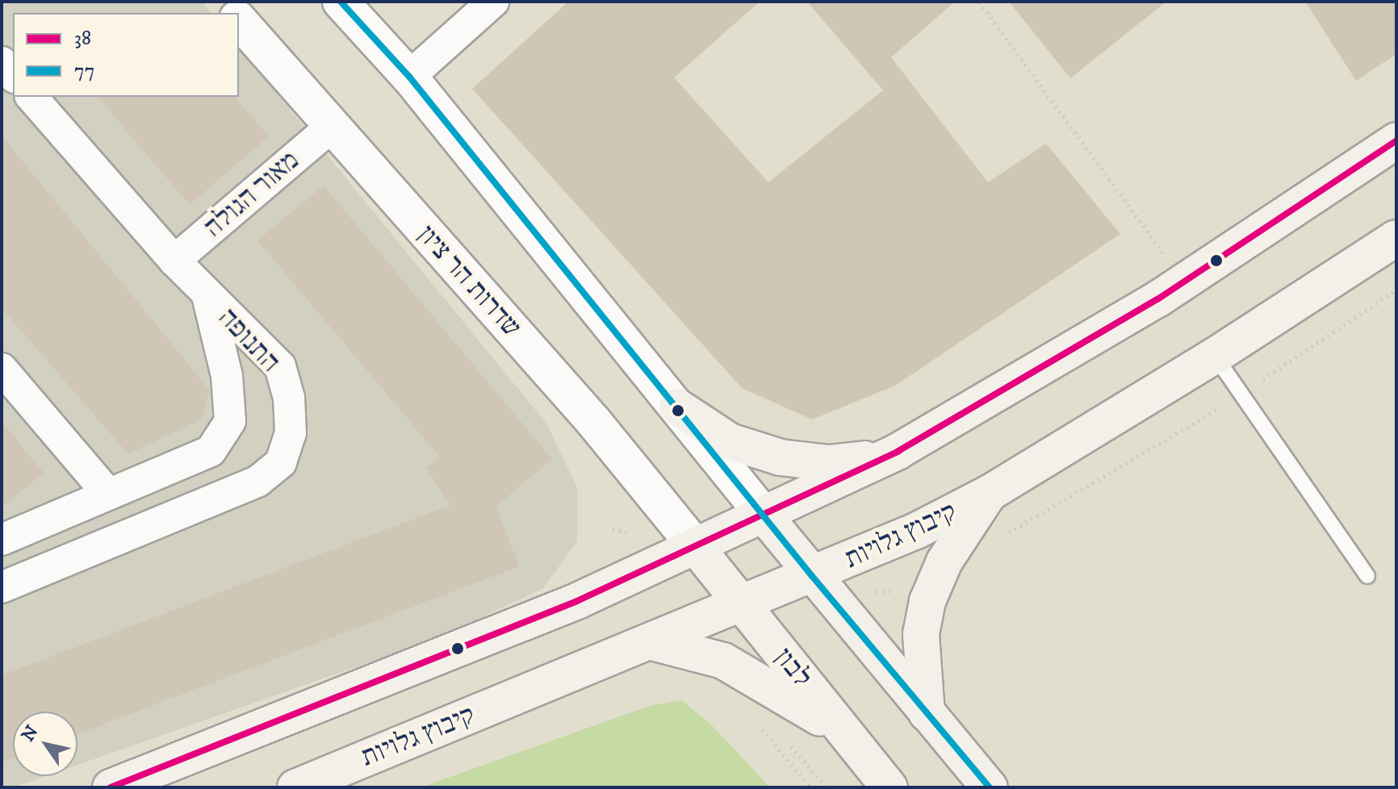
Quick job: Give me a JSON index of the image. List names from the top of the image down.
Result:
{
  "streets": {
    "main road": ["קיבוץ גלויות", "לבון"],
    "street": ["מאור הגולה", "שדרות הר ציון", "התנופה"]
  },
  "crossings": [
    ["מאור הגולה", "שדרות הר ציון"],
    ["מאור הגולה", "התנופה"],
    ["שדרות הר ציון", "לבון"],
    ["קיבוץ גלויות", "לבון"]
  ],
  "lines": ["transit line 77", "transit line 38"],
  "legend": ["38", "77"],
  "north": "top left"
}
